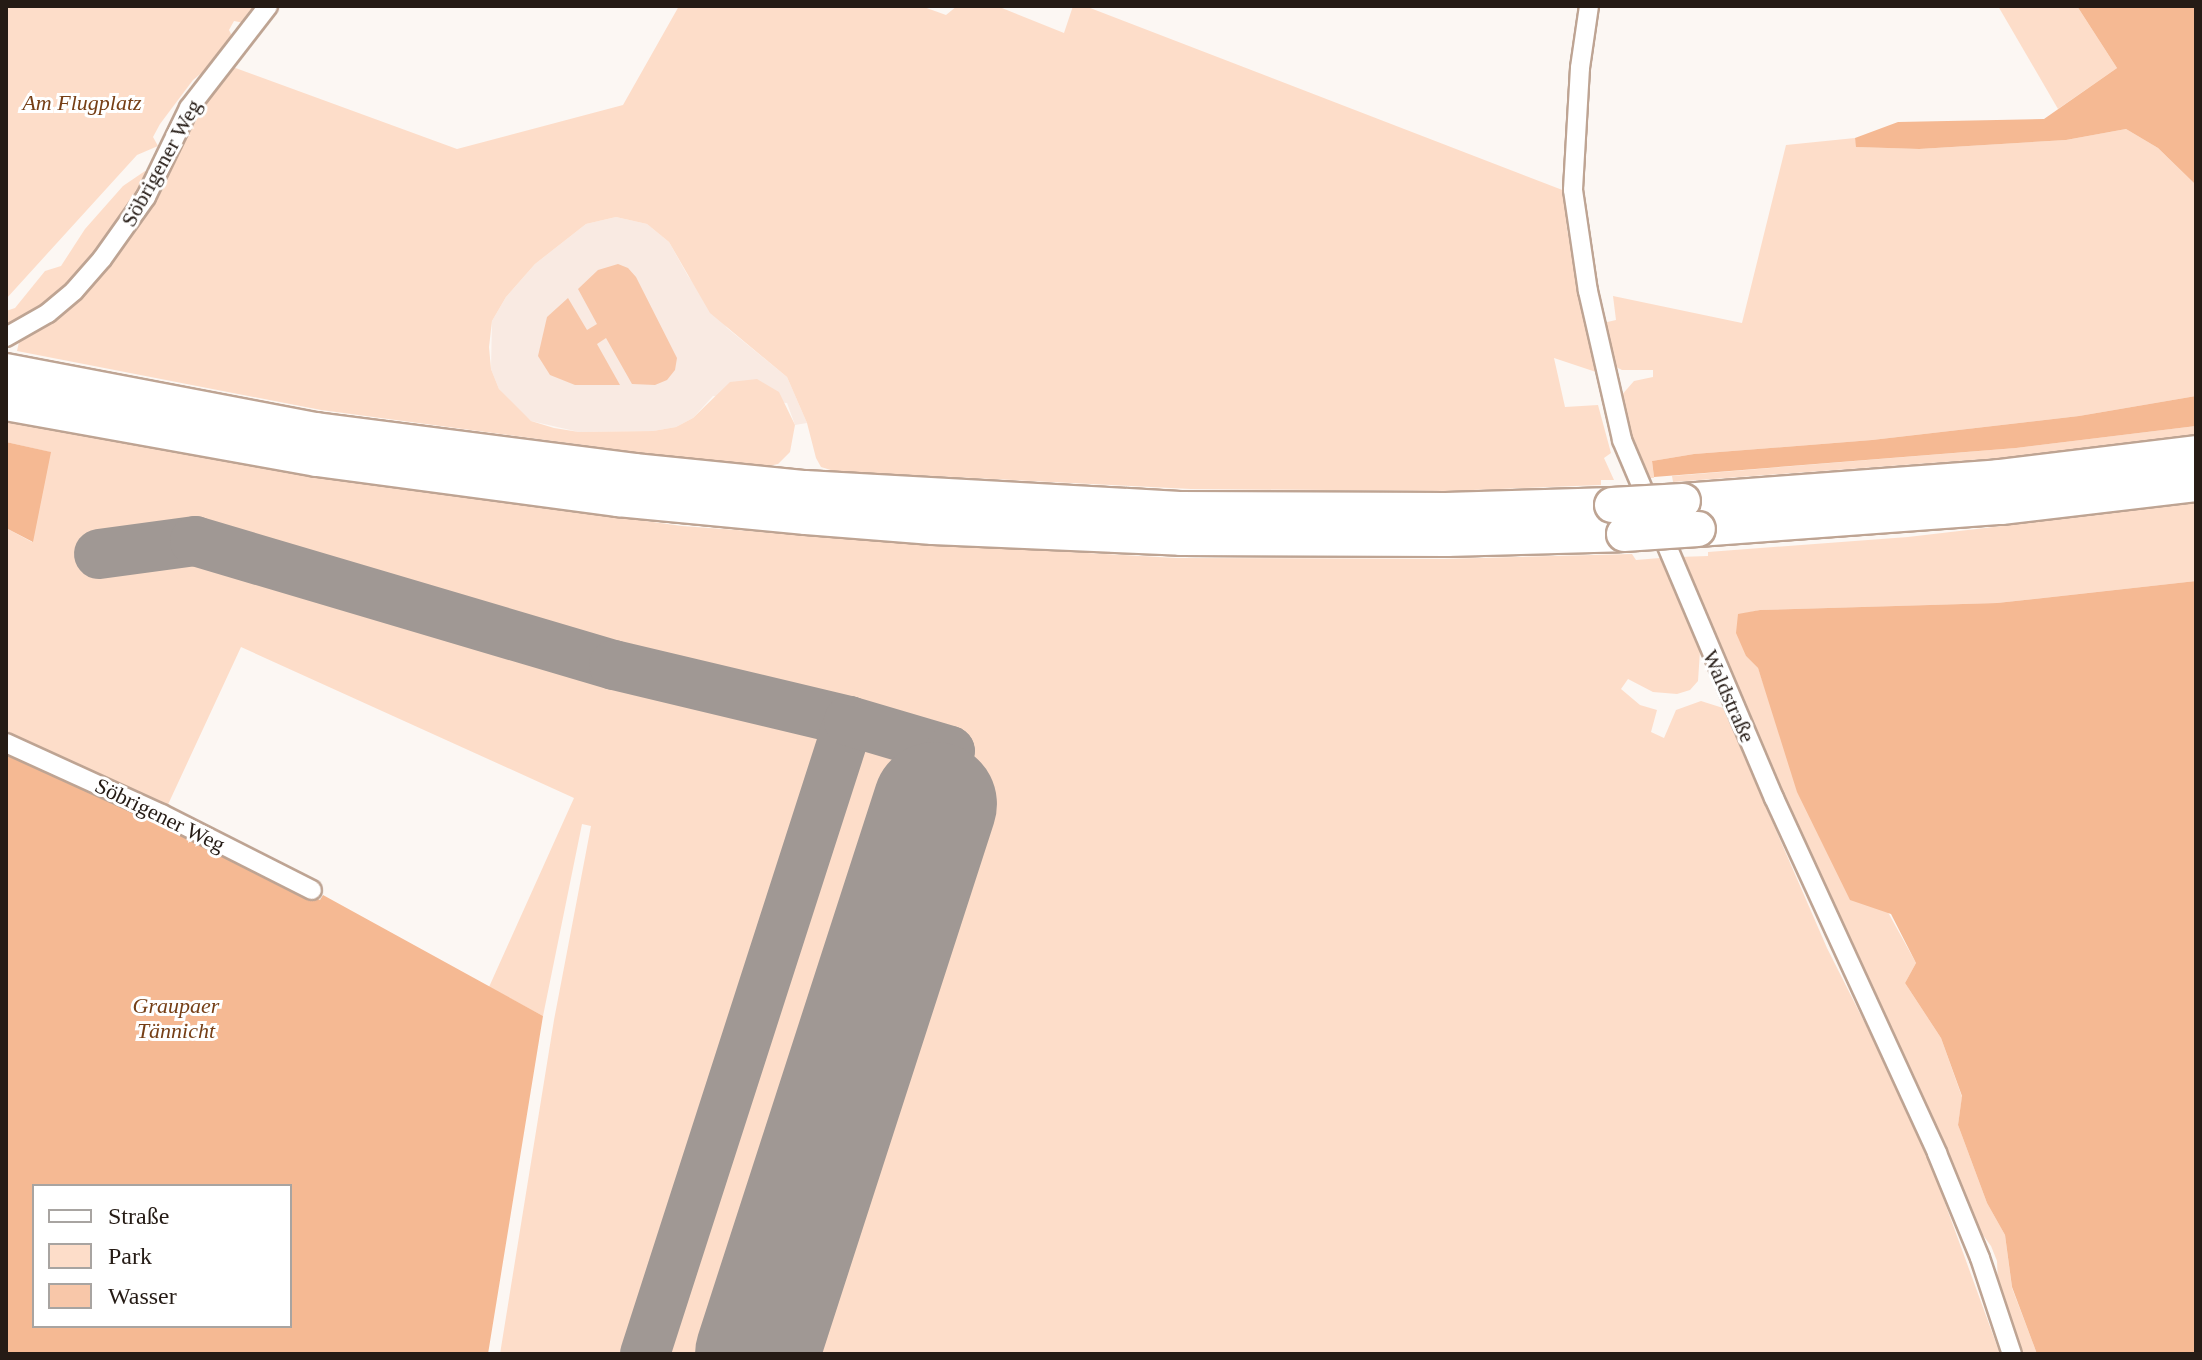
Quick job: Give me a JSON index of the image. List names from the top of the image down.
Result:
{
  "streets": {
    "street": ["Söbrigener Weg", "Waldstraße"]
  },
  "parks": ["Am Flugplatz", "Graupaer Tännicht"],
  "legend": ["Straße", "Park", "Wasser"]
}
